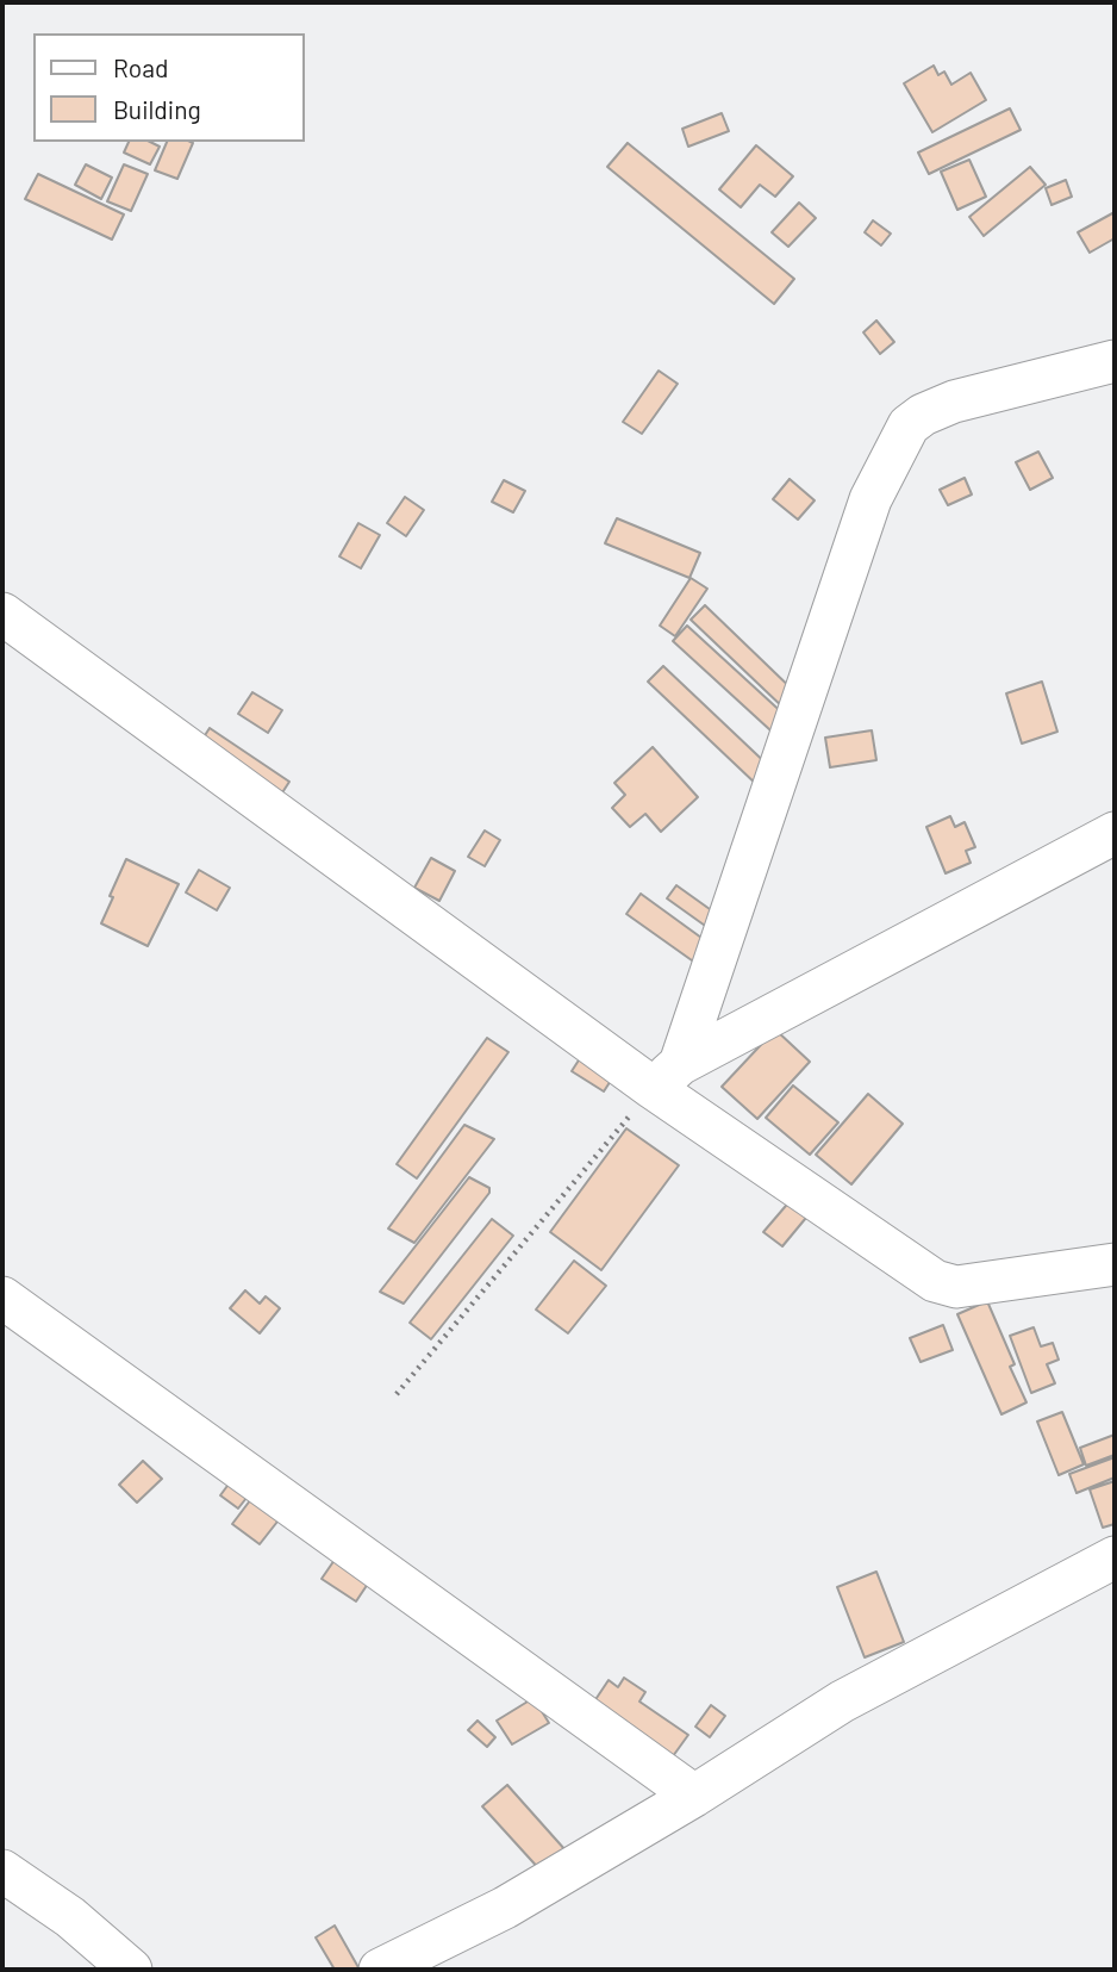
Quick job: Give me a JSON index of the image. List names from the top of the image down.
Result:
{
  "legend": ["Road", "Building"]
}
